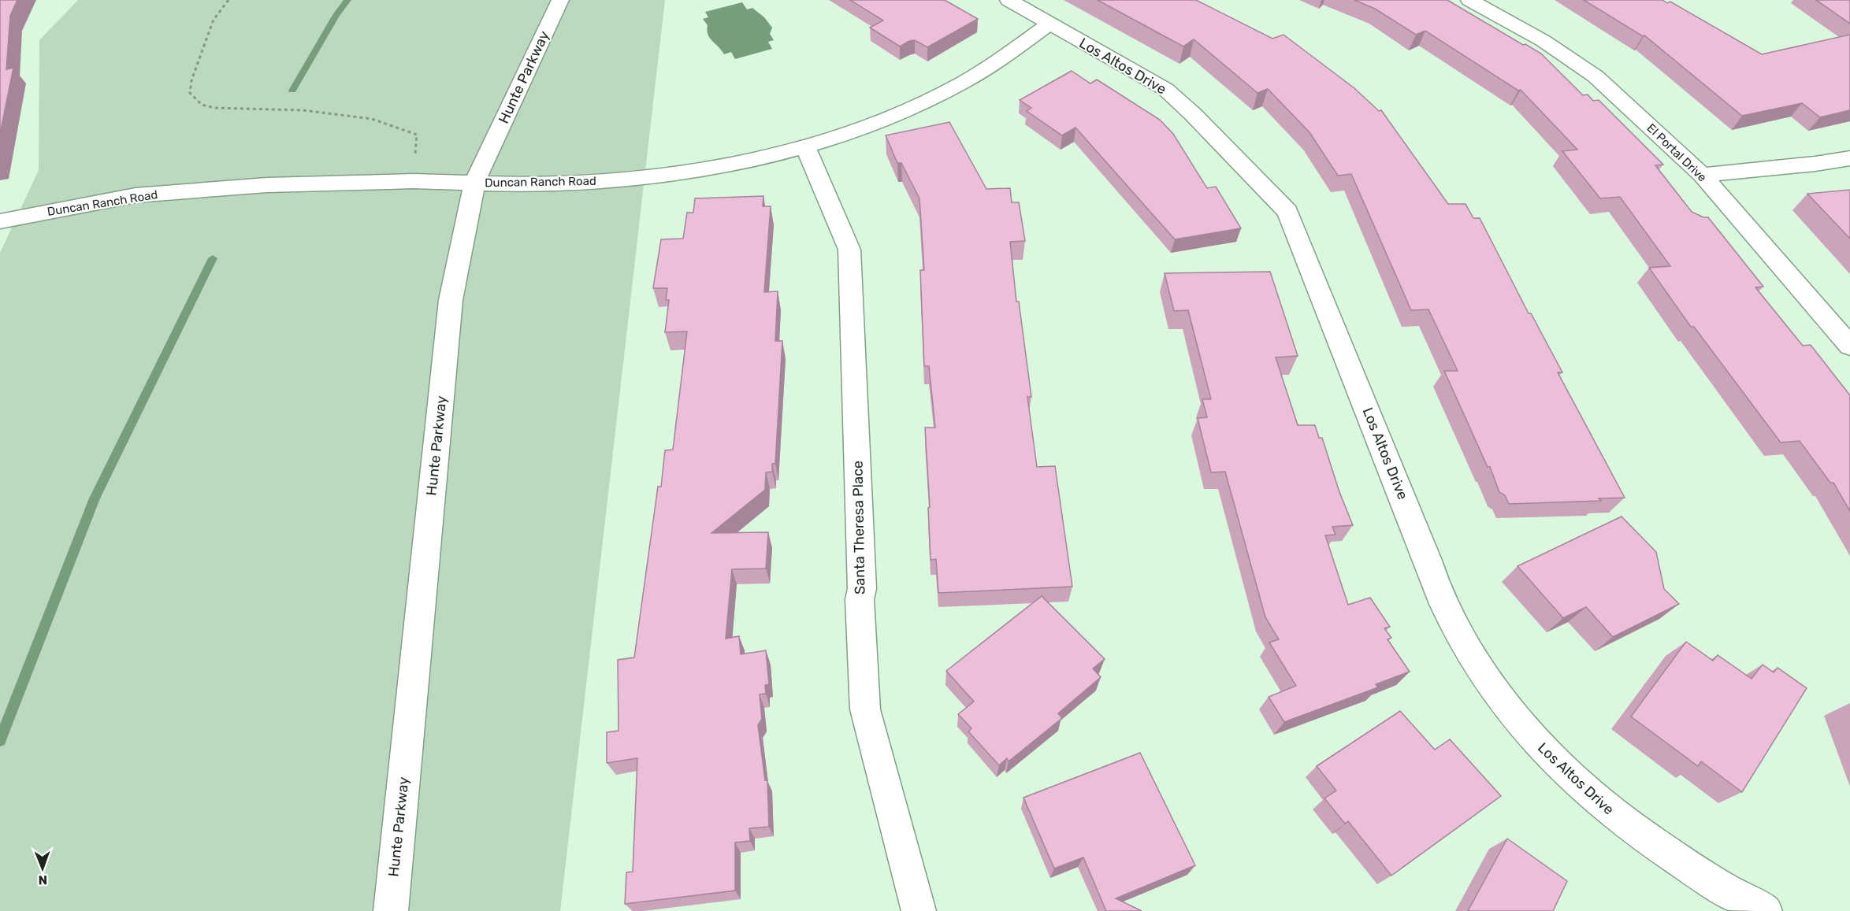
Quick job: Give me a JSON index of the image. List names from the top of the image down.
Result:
{
  "streets": {
    "street": [
      "Los Altos Drive",
      "Hunte Parkway",
      "El Portal Drive",
      "Duncan Ranch Road",
      "Santa Theresa Place"
    ]
  },
  "crossings": [
    ["Los Altos Drive", "Duncan Ranch Road"],
    ["Hunte Parkway", "Duncan Ranch Road"],
    ["Duncan Ranch Road", "Santa Theresa Place"]
  ],
  "north": "bottom"
}
